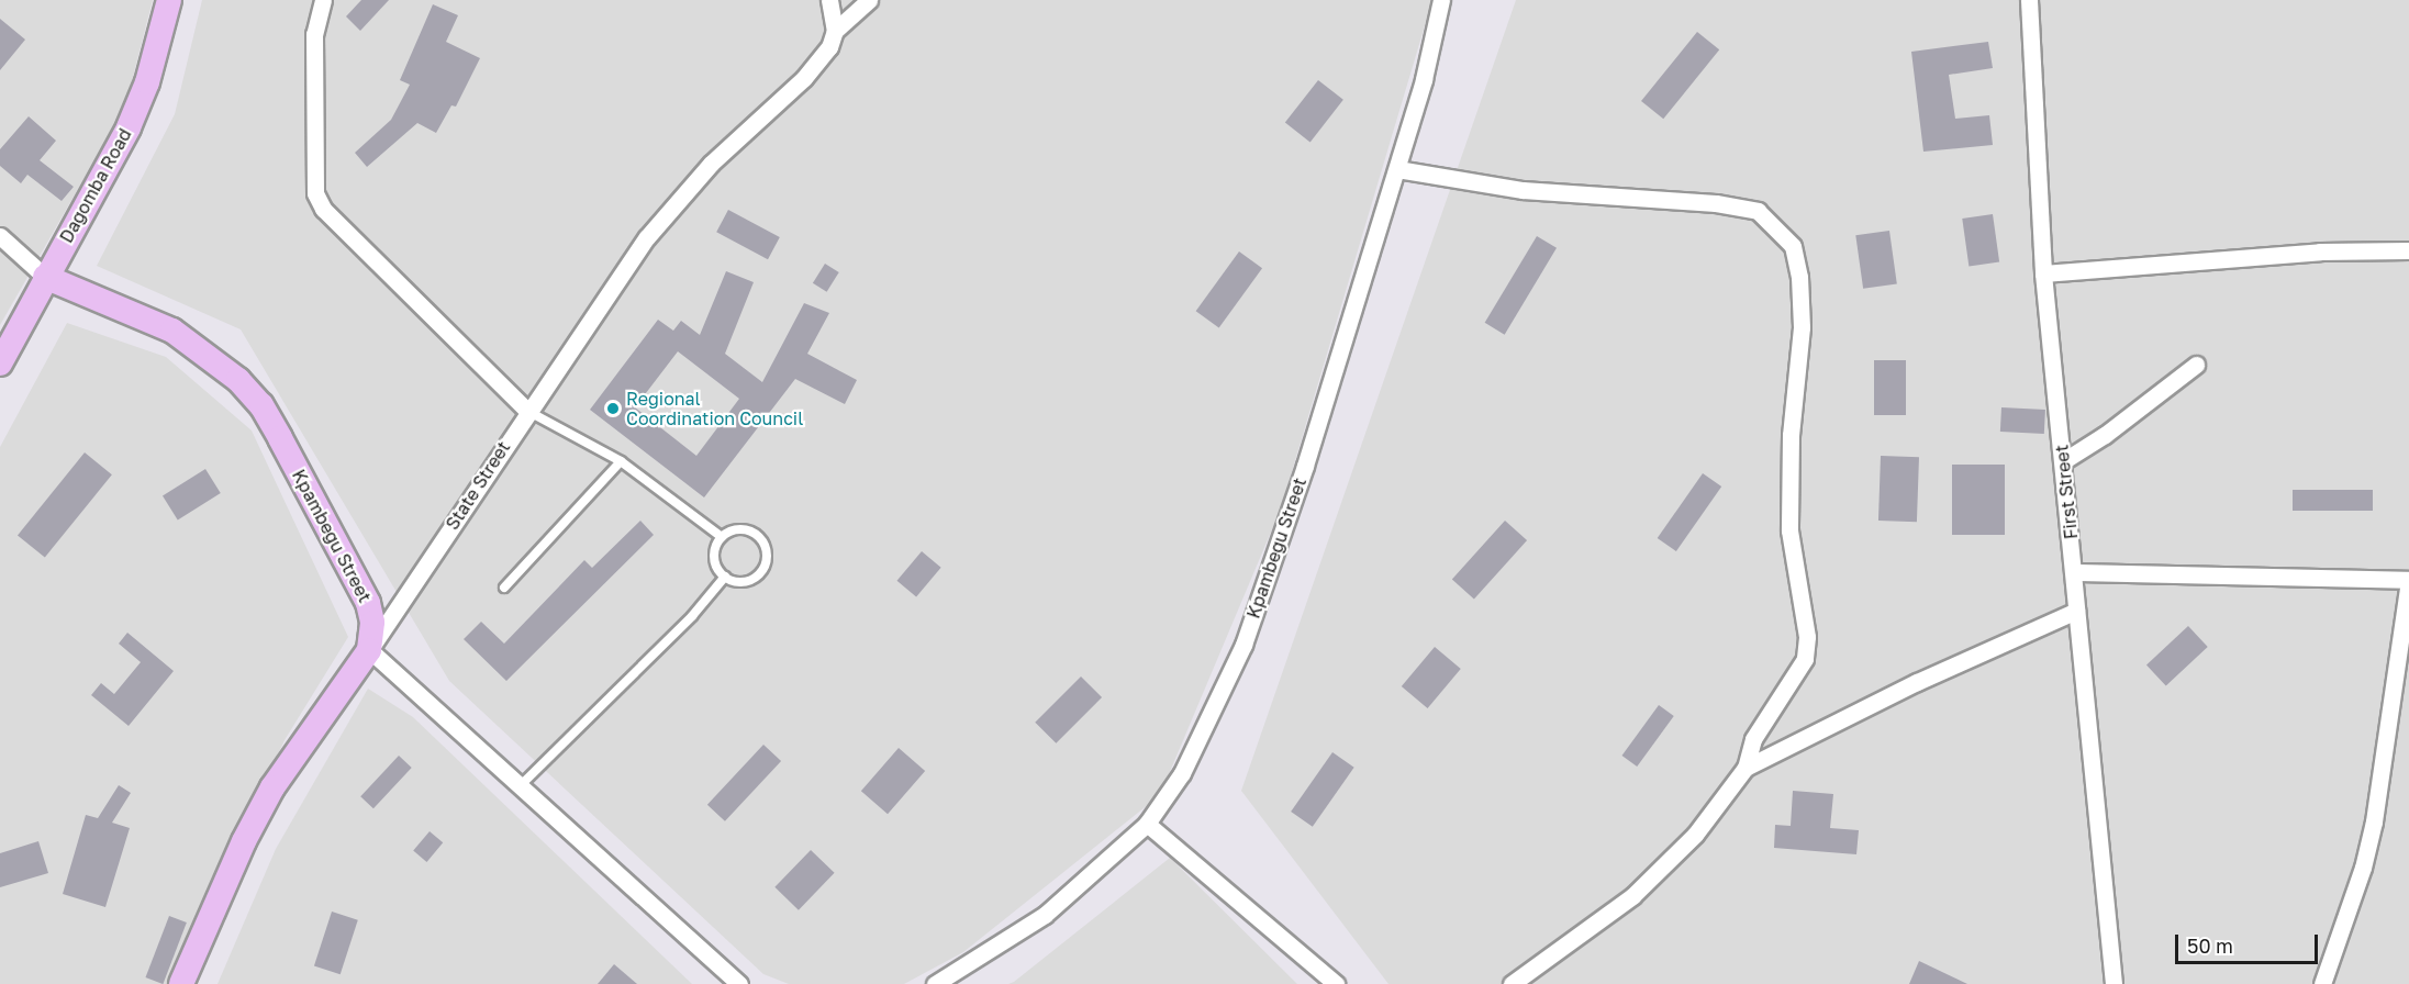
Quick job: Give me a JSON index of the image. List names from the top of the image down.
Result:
{
  "streets": {
    "street": [
      "Dagomba Road",
      "State Street",
      "First Street",
      "Kpambegu Street"
    ]
  },
  "crossings": [
    ["Dagomba Road", "Kpambegu Street"],
    ["State Street", "Kpambegu Street"]
  ],
  "places": ["Regional Coordination Council"],
  "scale_bar": "50 m"
}
